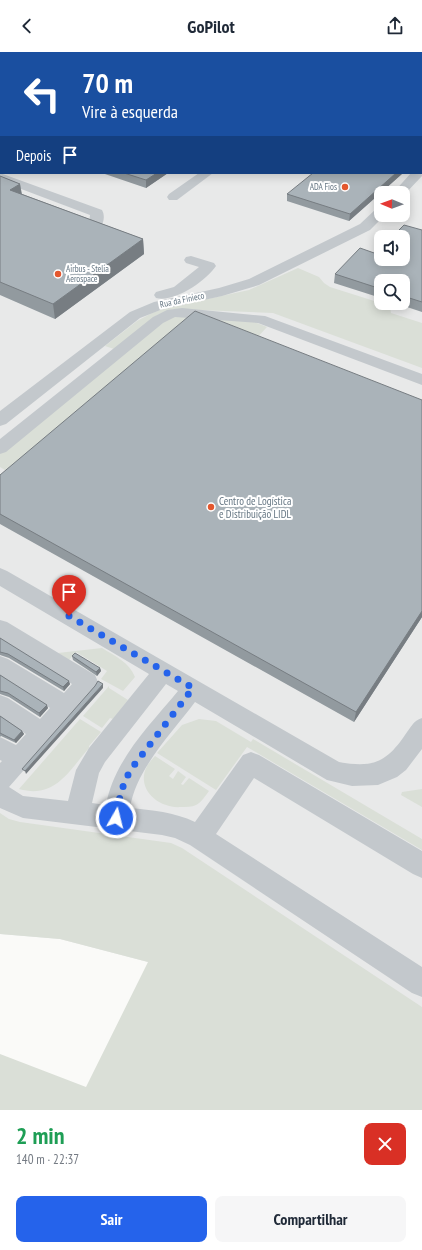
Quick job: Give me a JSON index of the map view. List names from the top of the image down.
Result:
{
  "streets": {
    "street": ["Rua da Finieco"]
  },
  "places": ["ADA Fios", "Airbus - Stelia Aerospace", "Centro de Logística e Distribuição LIDL"],
  "north": "left",
  "page": {
    "header": "GoPilot",
    "turn": ["70 m", "Vire à esquerda"],
    "then": "Depois",
    "heading": ["2 min", "140 m · 22:37"],
    "buttons": ["Sair", "Compartilhar"]
  }
}
